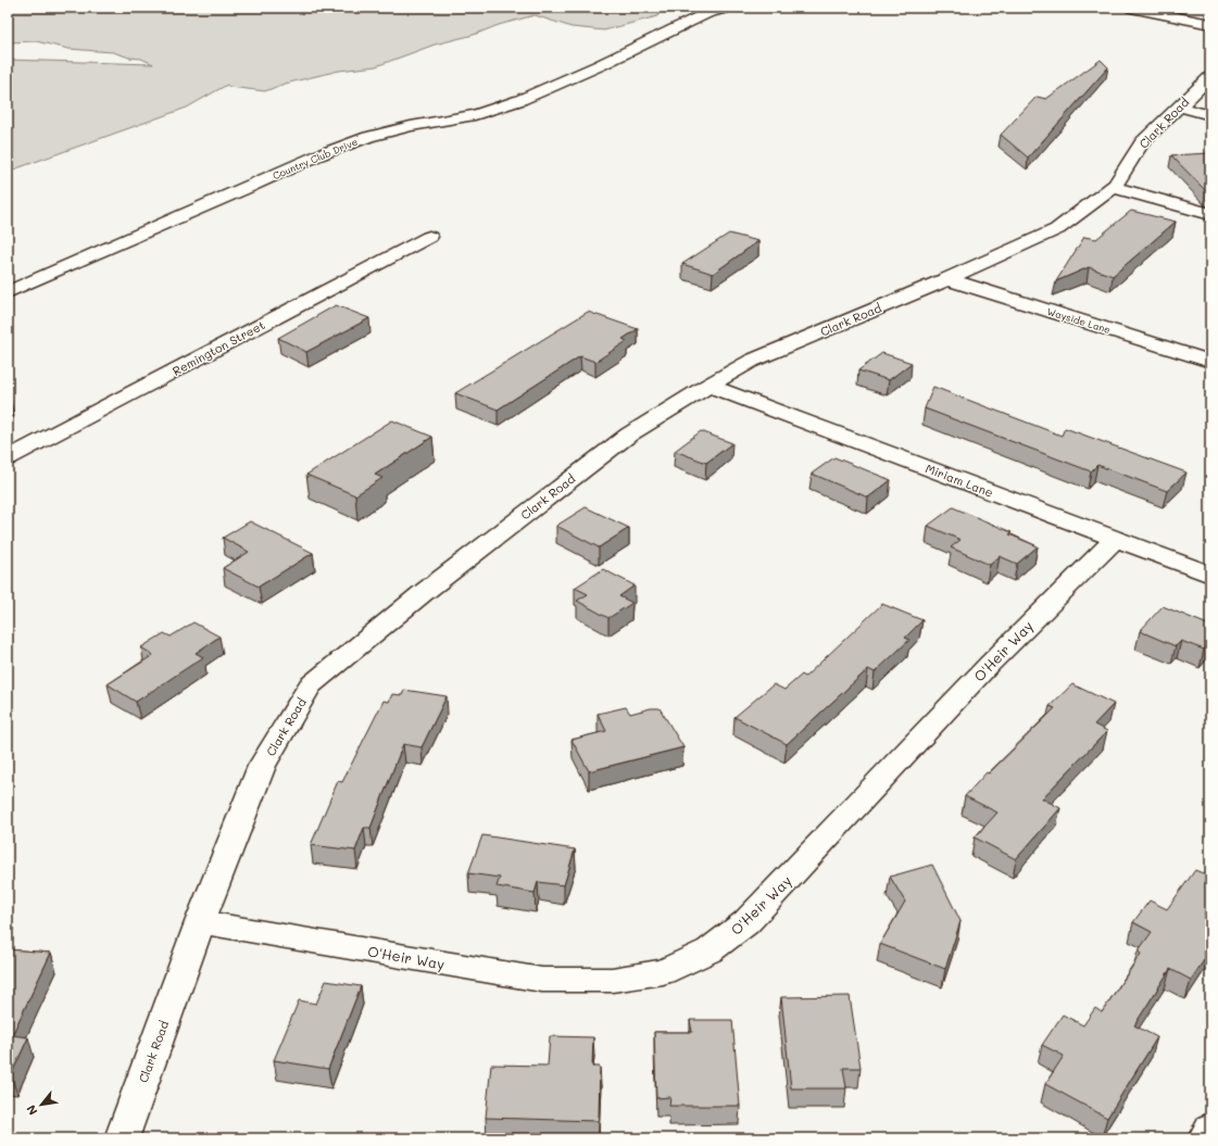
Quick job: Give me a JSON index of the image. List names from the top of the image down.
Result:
{
  "streets": {
    "street": [
      "Clark Road",
      "Country Club Drive",
      "Wayside Lane",
      "Remington Street",
      "Miriam Lane",
      "O'Heir Way"
    ]
  },
  "crossings": [
    ["Clark Road", "Wayside Lane"],
    ["Clark Road", "Miriam Lane"],
    ["Clark Road", "O'Heir Way"],
    ["Miriam Lane", "O'Heir Way"]
  ],
  "north": "bottom left"
}
